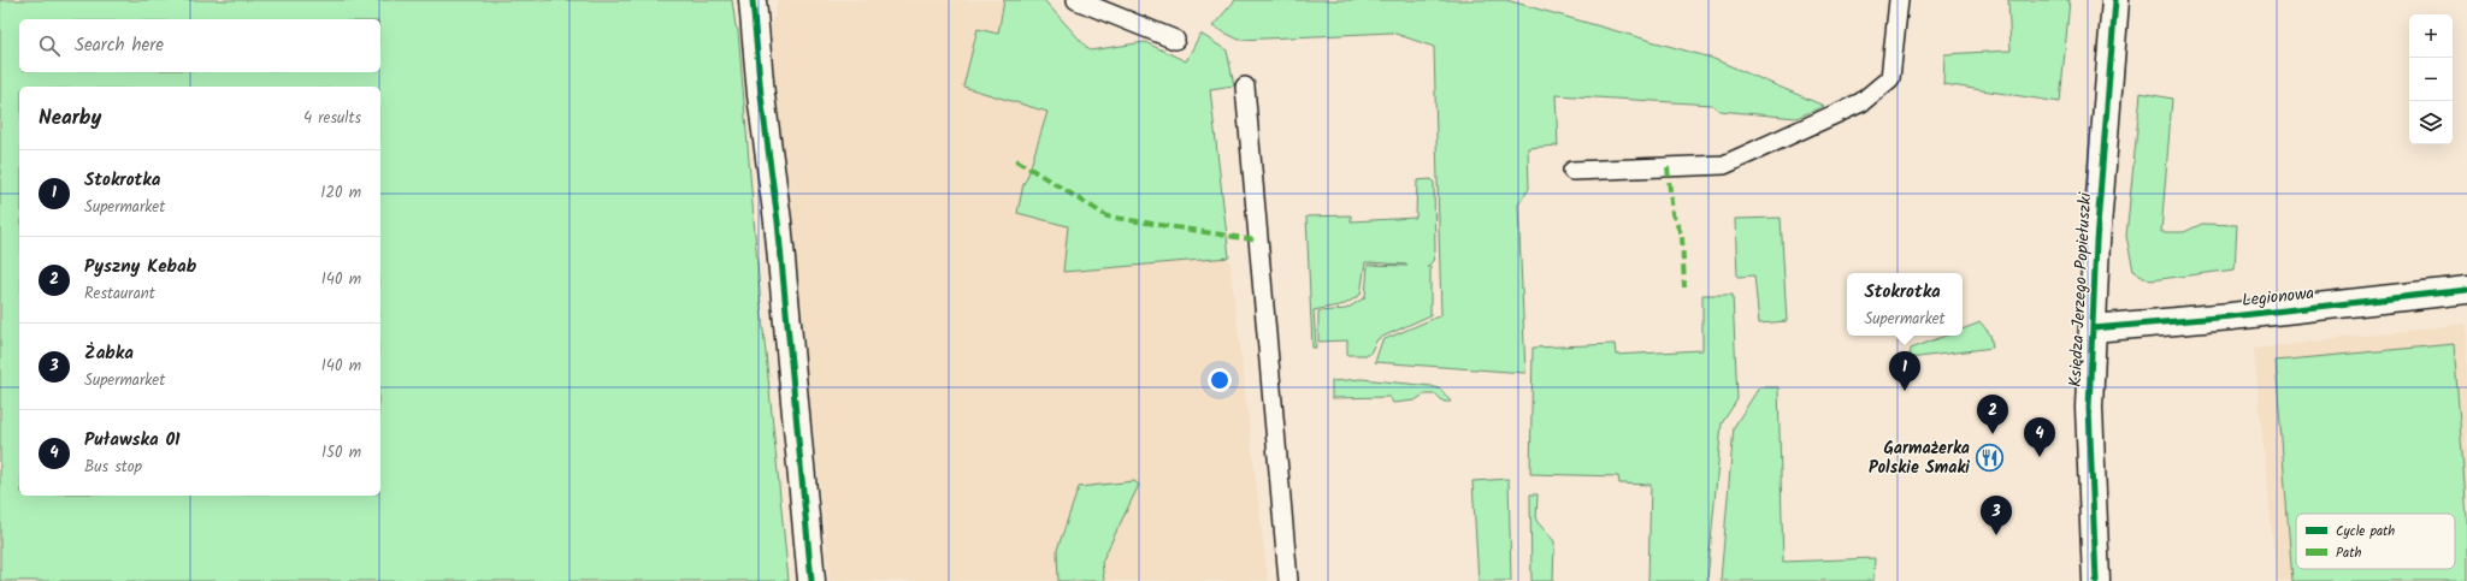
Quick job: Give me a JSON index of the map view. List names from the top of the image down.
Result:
{
  "streets": {
    "street": ["Księdza Jerzego Popiełuszki", "Legionowa"]
  },
  "crossings": [
    ["Księdza Jerzego Popiełuszki", "Legionowa"]
  ],
  "places": {
    "restaurant": ["Garmażerka Polskie Smaki"]
  },
  "legend": ["Cycle path", "Path"],
  "page": {
    "map_buttons": ["+", "−"],
    "search": "Search here",
    "heading": ["Nearby", "4 results"],
    "list": [
      {
        "mark": "1",
        "name": "Stokrotka",
        "note": "Supermarket",
        "value": "120 m"
      },
      {
        "mark": "2",
        "name": "Pyszny Kebab",
        "note": "Restaurant",
        "value": "140 m"
      },
      {
        "mark": "3",
        "name": "Żabka",
        "note": "Supermarket",
        "value": "140 m"
      },
      {
        "mark": "4",
        "name": "Puławska 01",
        "note": "Bus stop",
        "value": "150 m"
      }
    ],
    "popup": ["Stokrotka", "Supermarket"],
    "pins": [
      "1",
      "2",
      "4",
      "3"
    ]
  }
}
